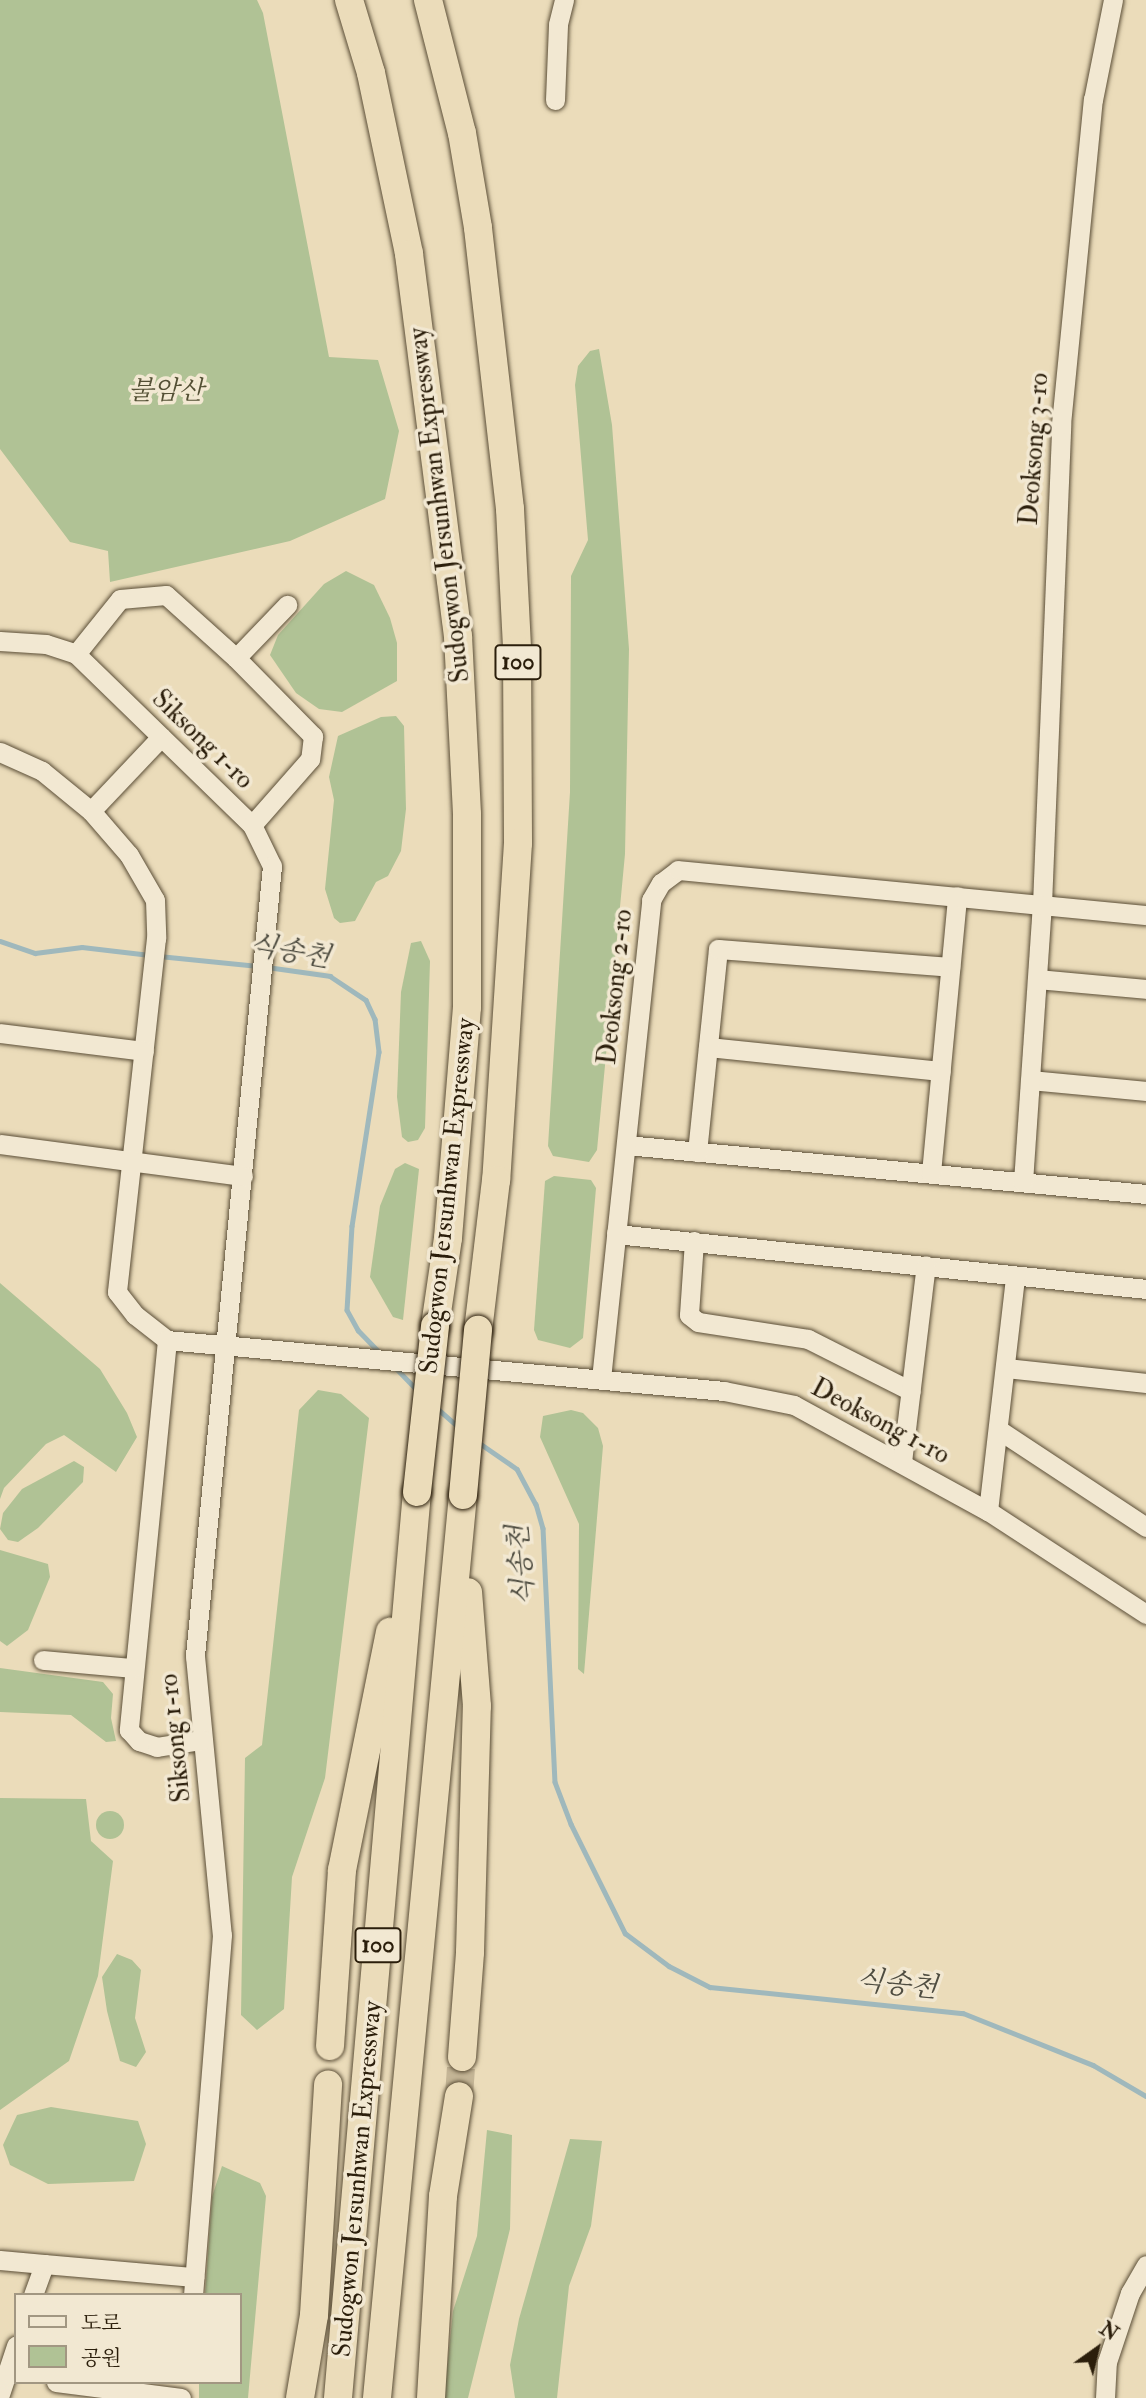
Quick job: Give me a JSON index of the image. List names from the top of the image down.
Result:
{
  "streets": {
    "highway": ["Sudogwon Je1sunhwan Expressway", "100"],
    "street": [
      "Deoksong 3-ro",
      "Siksong 1-ro",
      "Deoksong 2-ro",
      "Deoksong 1-ro"
    ]
  },
  "crossings": [
    ["Deoksong 3-ro", "Deoksong 2-ro"],
    ["Siksong 1-ro", "Deoksong 1-ro"],
    ["Deoksong 2-ro", "Deoksong 1-ro"]
  ],
  "water": ["식송천"],
  "parks": ["불암산"],
  "legend": ["도로", "공원"],
  "north": "top right"
}
